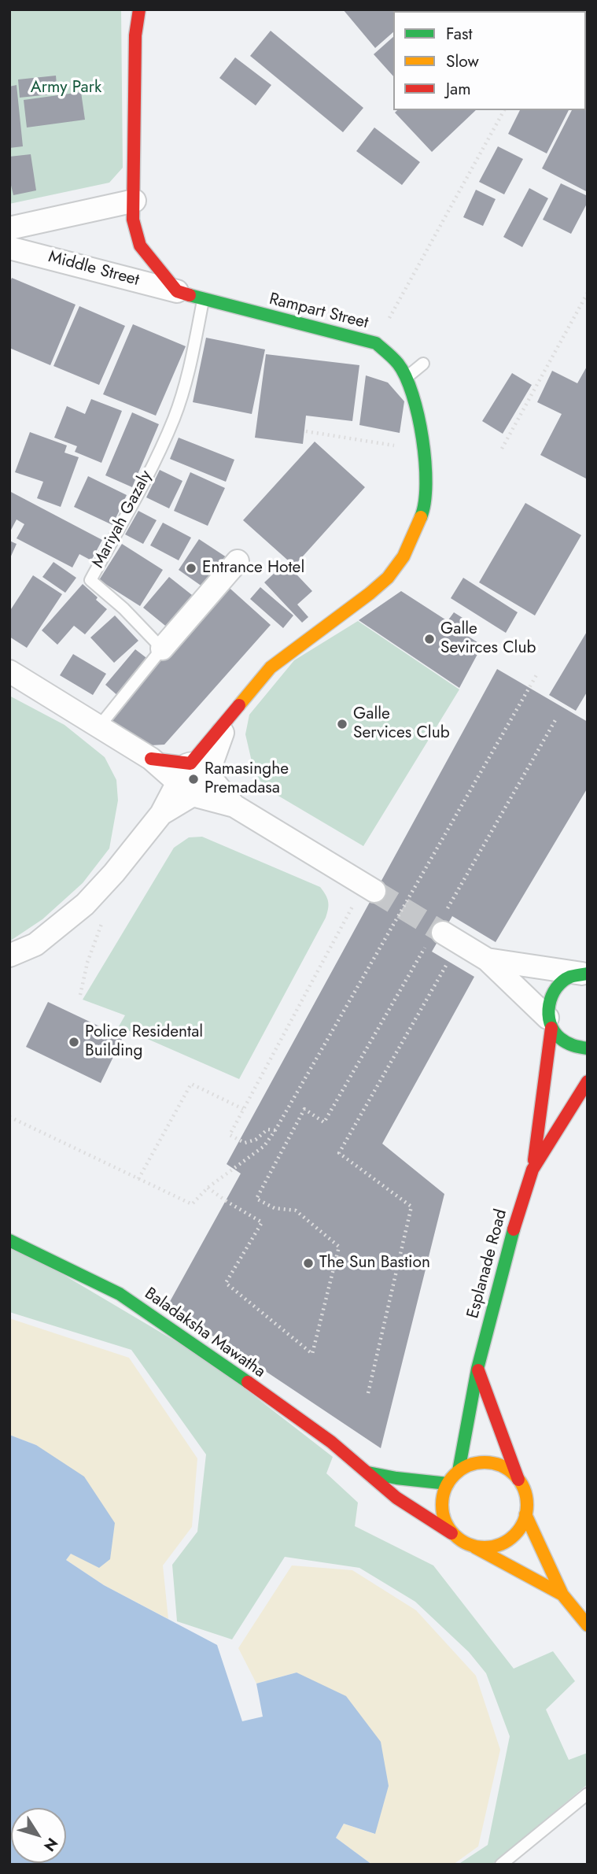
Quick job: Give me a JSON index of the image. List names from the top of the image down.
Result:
{
  "streets": {
    "street": [
      "Middle Street",
      "Rampart Street",
      "Esplanade Road",
      "Baladaksha Mawatha"
    ],
    "lane": ["Mariyah Gazaly"]
  },
  "crossings": [
    ["Middle Street", "Rampart Street"],
    ["Rampart Street", "Mariyah Gazaly"],
    ["Esplanade Road", "Baladaksha Mawatha"]
  ],
  "parks": ["Army Park"],
  "places": [
    "Entrance Hotel",
    "Galle Sevirces Club",
    "Galle Services Club",
    "Ramasinghe Premadasa",
    "Police Residental Building",
    "The Sun Bastion"
  ],
  "legend": ["Fast", "Slow", "Jam"],
  "north": "bottom right"
}
